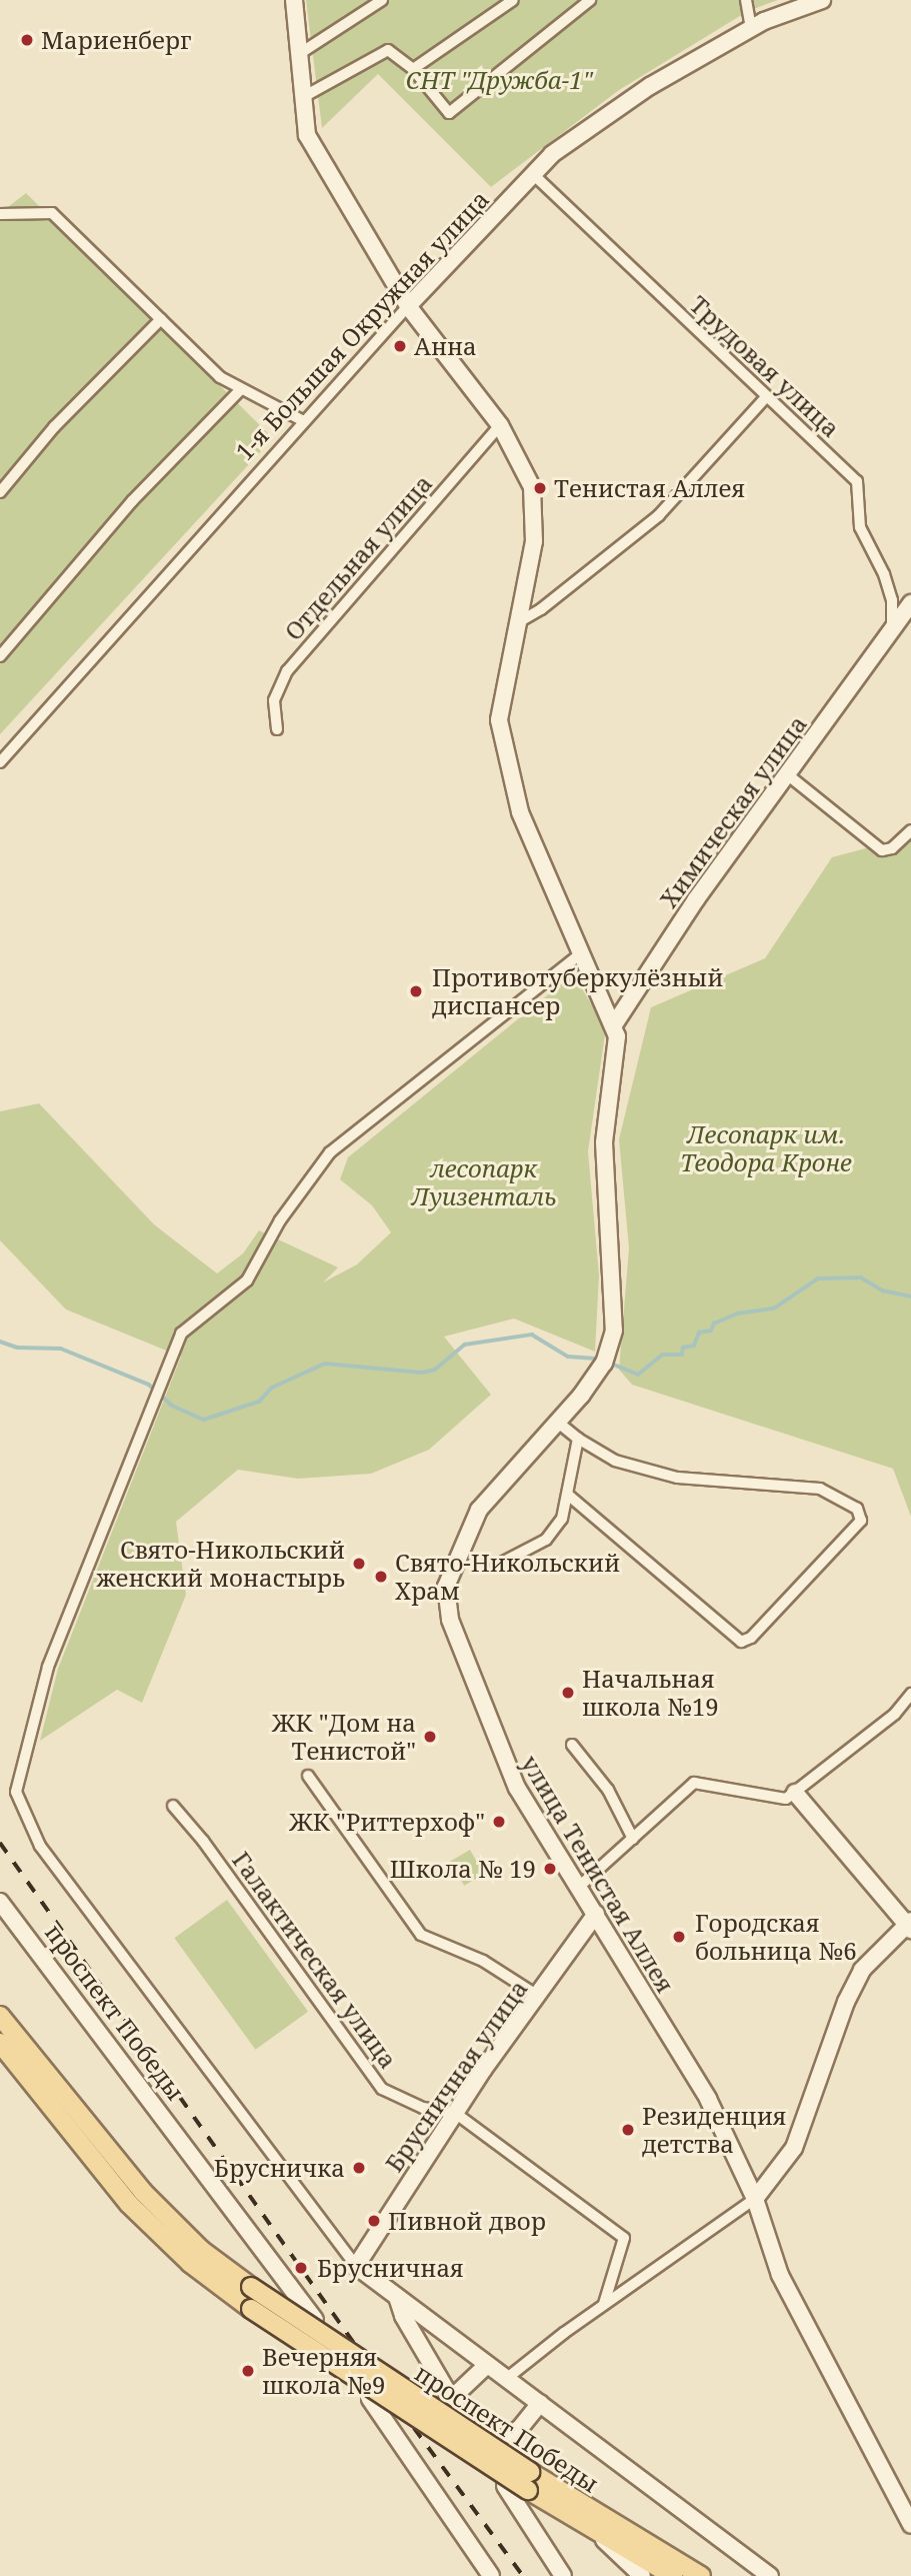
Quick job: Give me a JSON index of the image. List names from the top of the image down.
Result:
{
  "streets": {
    "main road": ["проспект Победы"],
    "street": [
      "1-я Большая Окружная улица",
      "Трудовая улица",
      "Отдельная улица",
      "Химическая улица",
      "улица Тенистая Аллея",
      "Галактическая улица",
      "Брусничная улица"
    ]
  },
  "crossings": [
    ["1-я Большая Окружная улица", "Трудовая улица"],
    ["Трудовая улица", "Химическая улица"],
    ["Химическая улица", "улица Тенистая Аллея"],
    ["улица Тенистая Аллея", "Брусничная улица"],
    ["Галактическая улица", "Брусничная улица"],
    ["проспект Победы", "Брусничная улица"]
  ],
  "parks": ["СНТ \"Дружба-1\"", "Лесопарк им. Теодора Кроне", "лесопарк Луизенталь"],
  "places": [
    "Мариенберг",
    "Анна",
    "Тенистая Аллея",
    "Противотуберкулёзный диспансер",
    "Свято-Никольский женский монастырь",
    "Свято-Никольский Храм",
    "Начальная школа №19",
    "ЖК \"Дом на Тенистой\"",
    "ЖК \"Риттерхоф\"",
    "Школа № 19",
    "Городская больница №6",
    "Резиденция детства",
    "Брусничка",
    "Пивной двор",
    "Брусничная",
    "Вечерняя школа №9"
  ]
}
